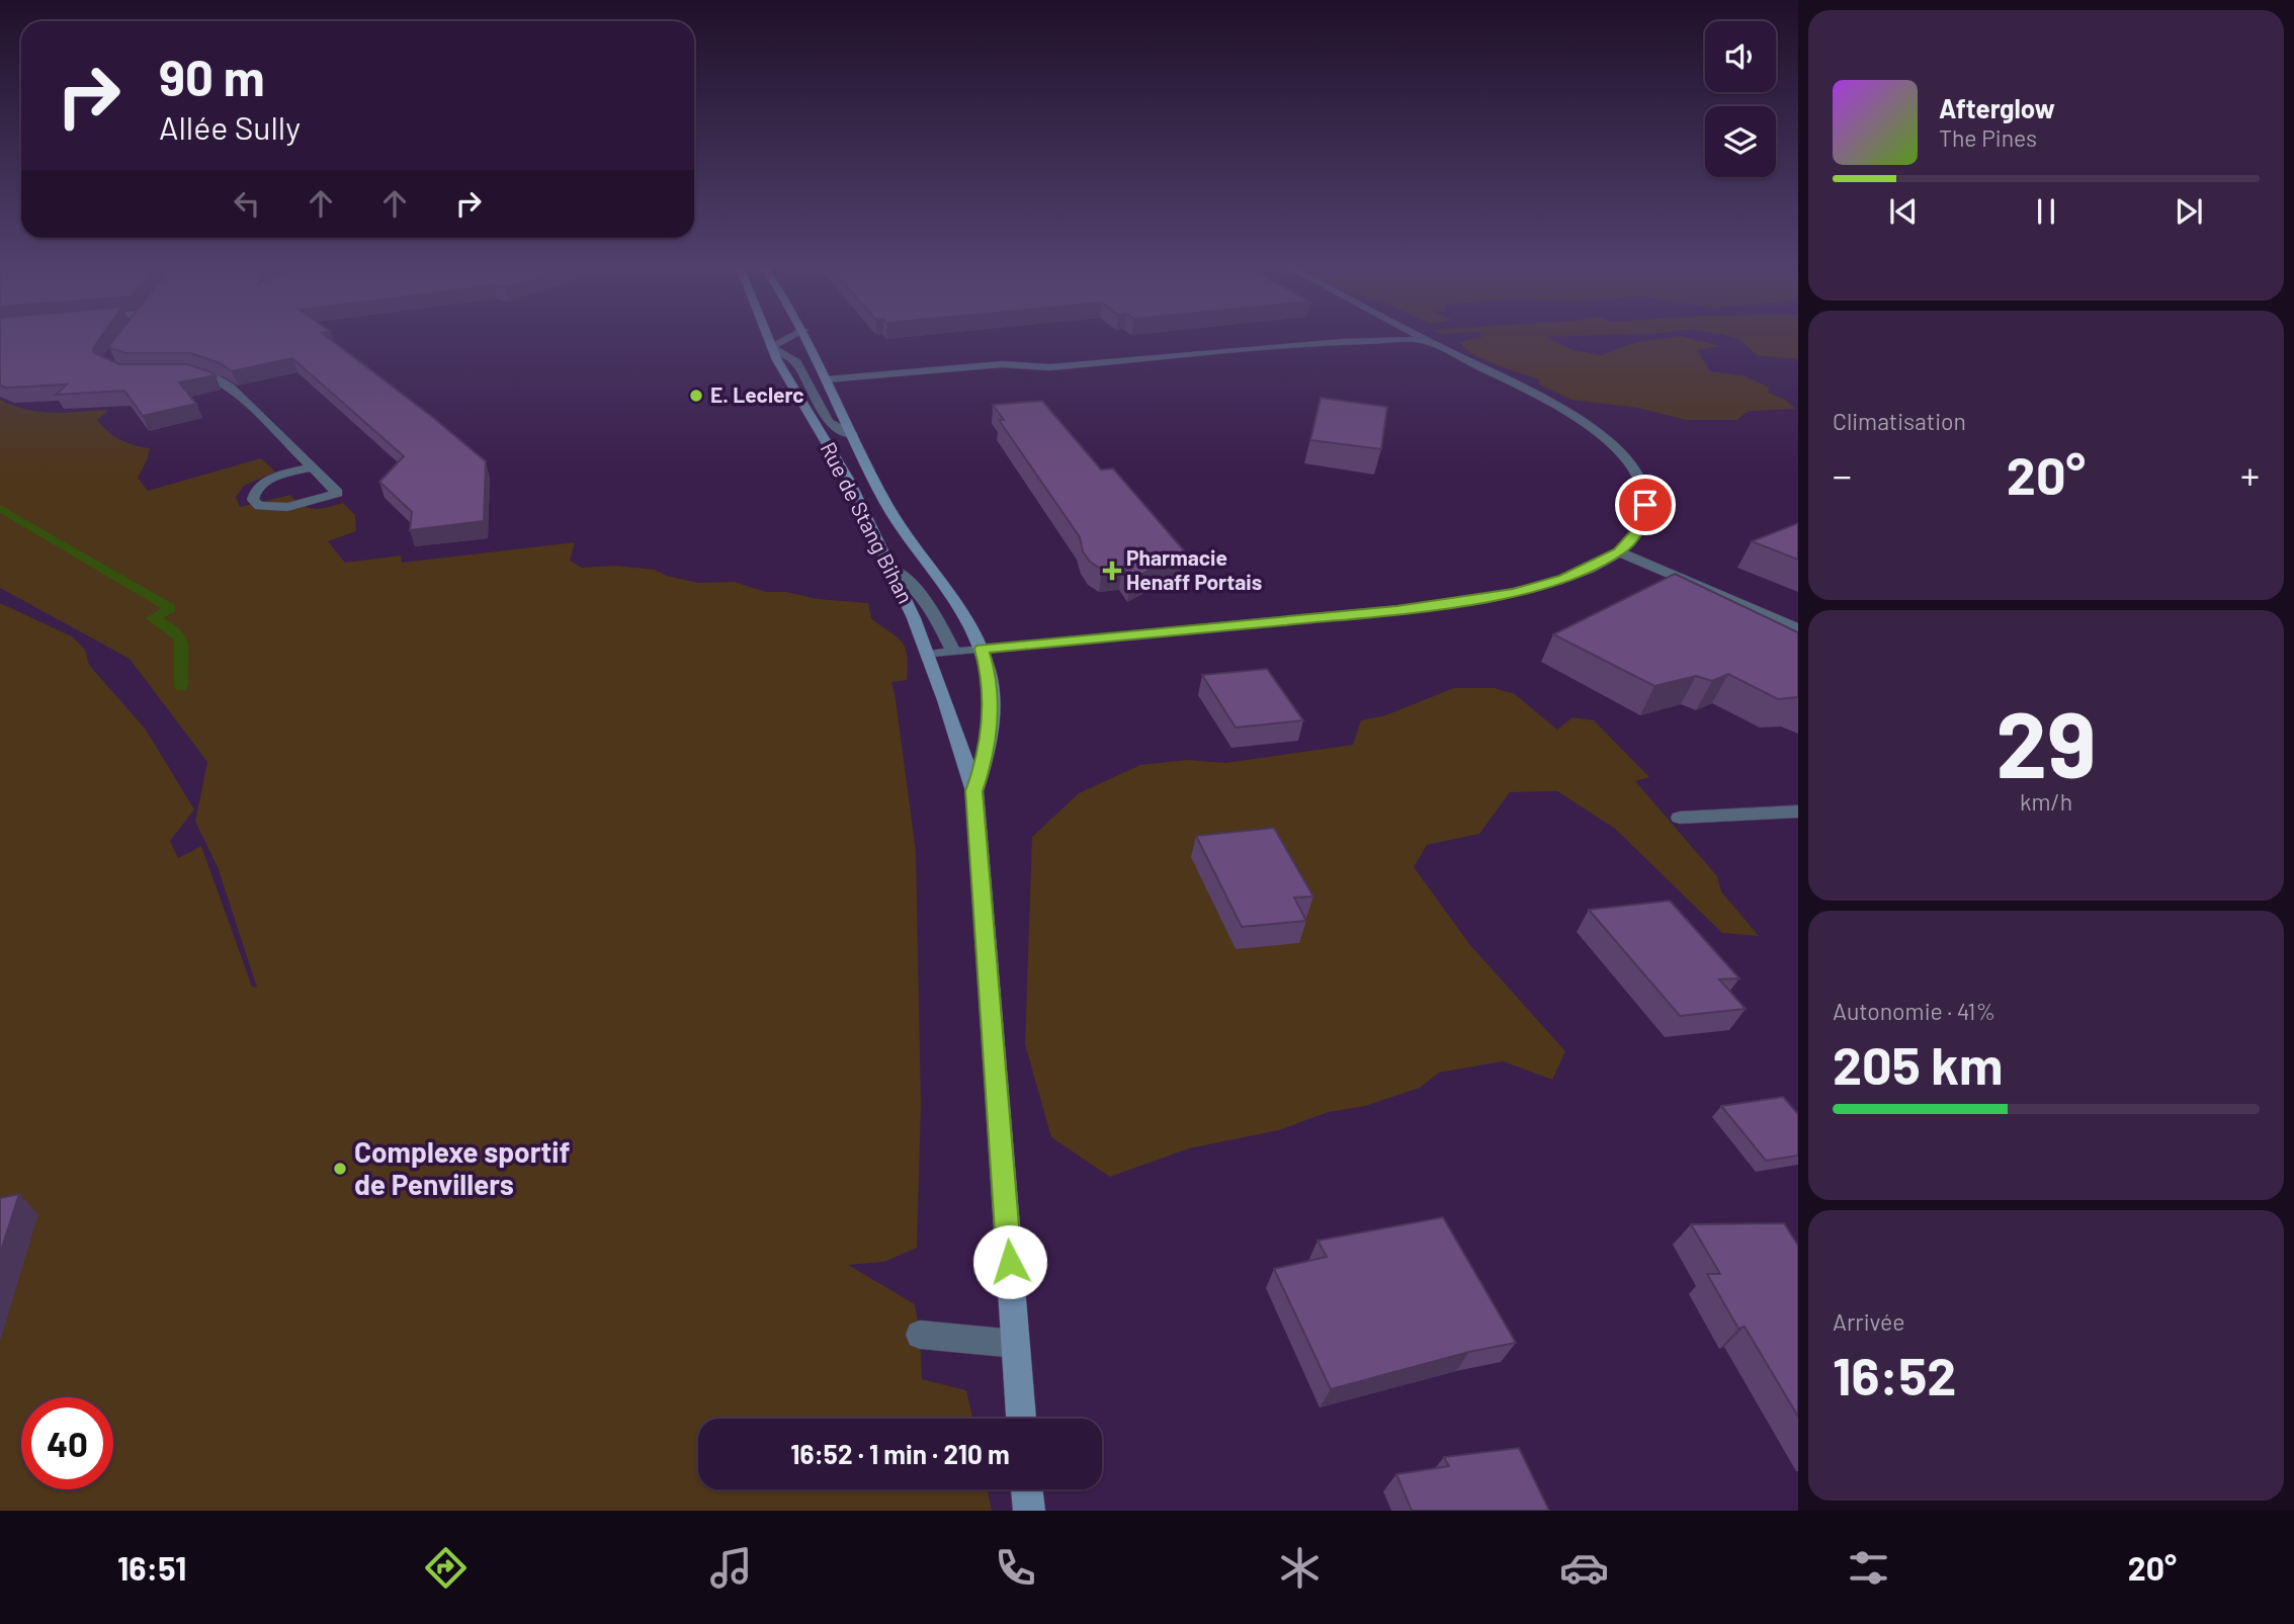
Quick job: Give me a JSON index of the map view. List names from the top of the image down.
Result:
{
  "streets": {
    "street": ["Rue de Stang Bihan"]
  },
  "places": {
    "other": ["E. Leclerc", "Complexe sportif de Penvillers"],
    "health": ["Pharmacie Henaff Portais"]
  },
  "page": {
    "turn": ["90 m", "Allée Sully"],
    "song": ["Afterglow", "The Pines"],
    "tile": [
      "Climatisation",
      ["29", "km/h"],
      ["Autonomie · 41%", "205 km"],
      ["Arrivée", "16:52"]
    ],
    "heat": ["−", "20°", "+"],
    "limit": "40",
    "trip": "16:52 · 1 min · 210 m",
    "tabs": ["16:51", "20°"]
  }
}
